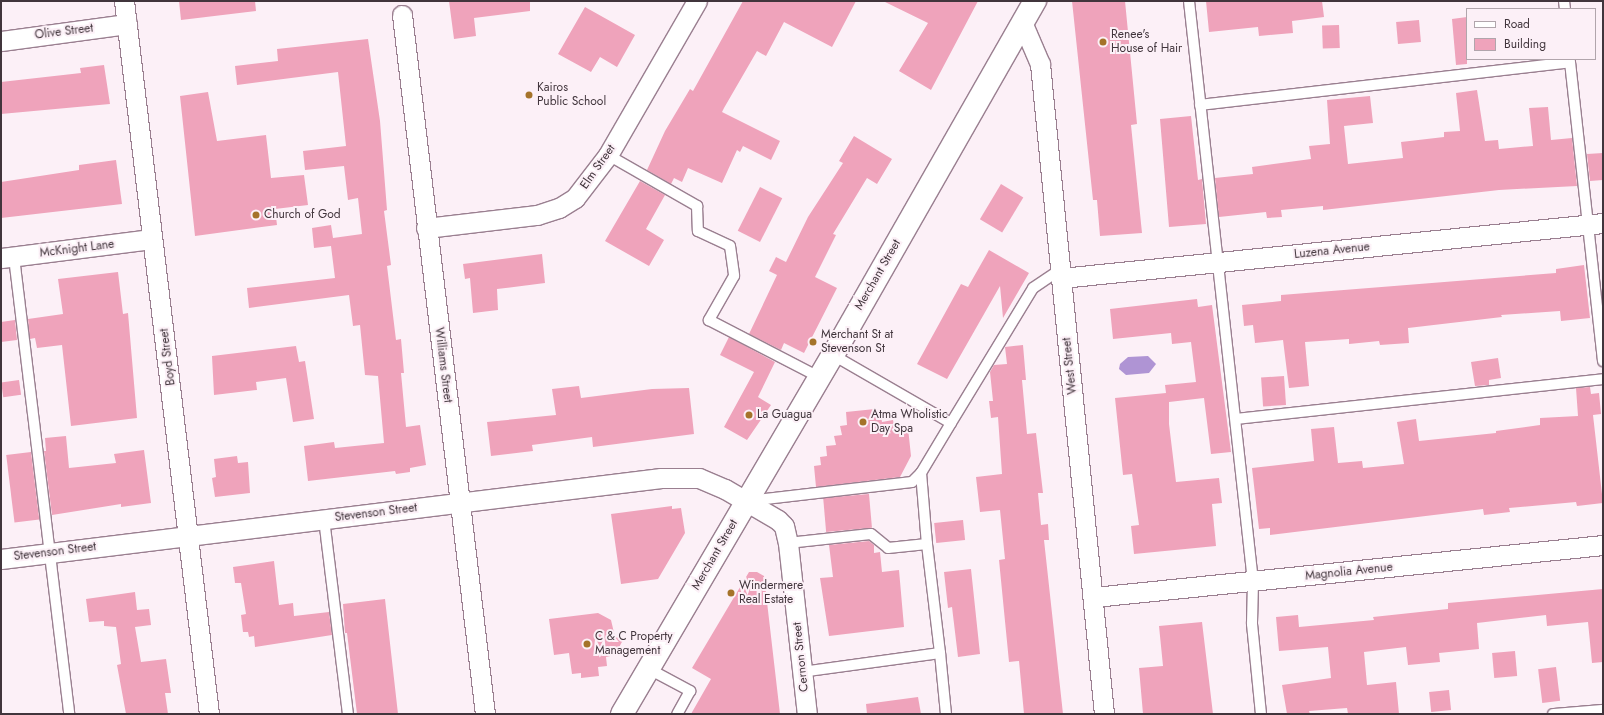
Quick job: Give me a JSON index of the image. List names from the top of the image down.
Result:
{
  "streets": {
    "main road": ["Merchant Street"],
    "street": [
      "Olive Street",
      "Elm Street",
      "McKnight Lane",
      "Luzena Avenue",
      "Boyd Street",
      "Williams Street",
      "West Street",
      "Stevenson Street",
      "Magnolia Avenue",
      "Cernon Street"
    ]
  },
  "crossings": [
    ["Olive Street", "Boyd Street"],
    ["Elm Street", "Williams Street"],
    ["McKnight Lane", "Boyd Street"],
    ["Luzena Avenue", "West Street"],
    ["Merchant Street", "West Street"],
    ["Merchant Street", "Stevenson Street"],
    ["Merchant Street", "Cernon Street"],
    ["Boyd Street", "Stevenson Street"],
    ["Williams Street", "Stevenson Street"],
    ["West Street", "Magnolia Avenue"],
    ["Stevenson Street", "Cernon Street"]
  ],
  "places": [
    "Renee's House of Hair",
    "Kairos Public School",
    "Church of God",
    "Merchant St at Stevenson St",
    "La Guagua",
    "Atma Wholistic Day Spa",
    "Windermere Real Estate",
    "C & C Property Management"
  ],
  "legend": ["Road", "Building"]
}
